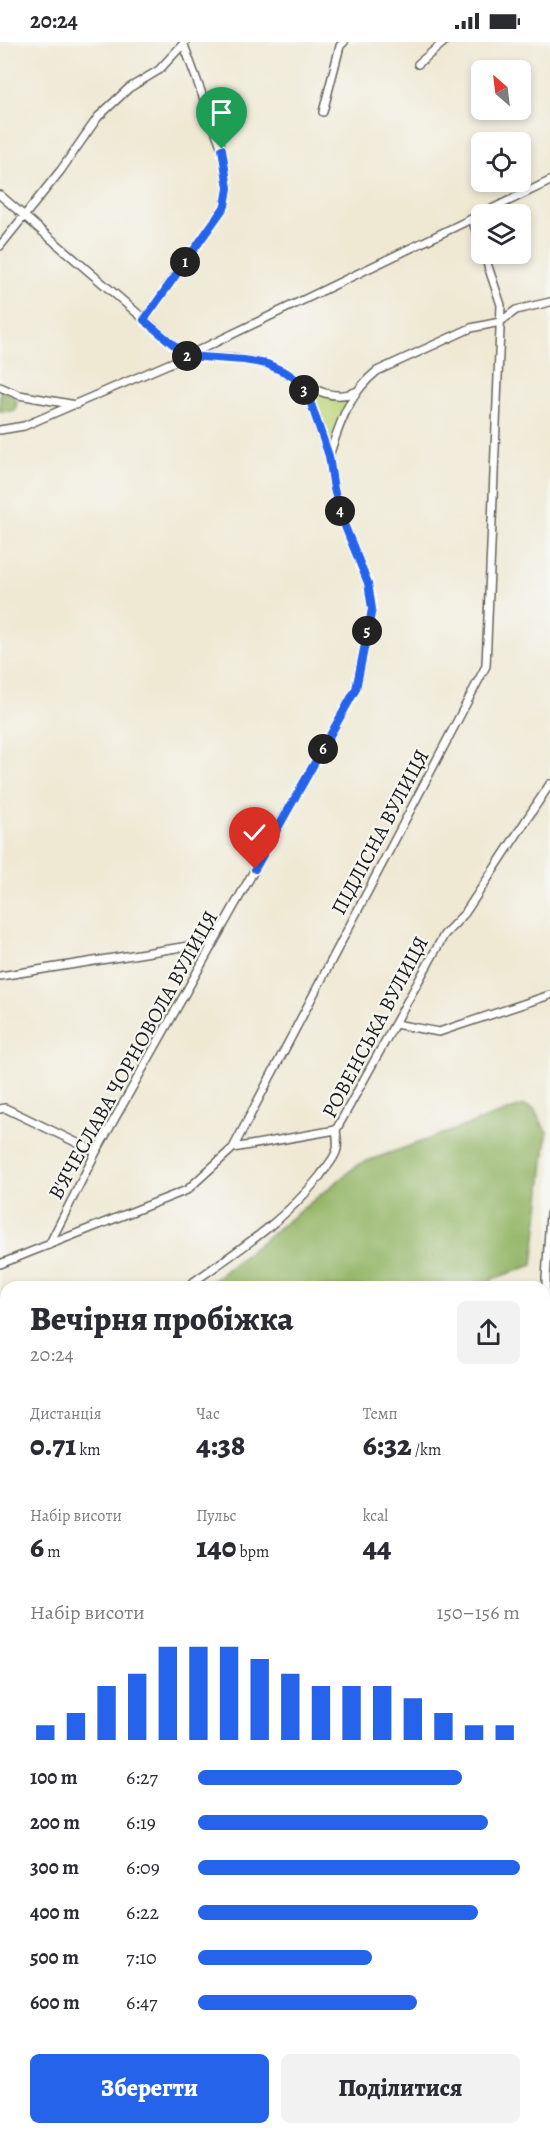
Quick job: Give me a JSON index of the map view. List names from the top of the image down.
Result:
{
  "streets": {
    "street": ["ПІДЛІСНА ВУЛИЦЯ", "РОВЕНСЬКА ВУЛИЦЯ", "В'ЯЧЕСЛАВА ЧОРНОВОЛА ВУЛИЦЯ"]
  },
  "crossings": [
    ["ПІДЛІСНА ВУЛИЦЯ", "В'ЯЧЕСЛАВА ЧОРНОВОЛА ВУЛИЦЯ"]
  ],
  "north": "top left",
  "page": {
    "status": "20:24",
    "pins": [
      "1",
      "2",
      "3",
      "4",
      "5",
      "6"
    ],
    "heading": ["Вечірня пробіжка", "20:24"],
    "stats": [
      ["Дистанція", "0.71 km"],
      ["Час", "4:38"],
      ["Темп", "6:32 /km"],
      ["Набір висоти", "6 m"],
      ["Пульс", "140 bpm"],
      ["kcal", "44"]
    ],
    "chart": ["Набір висоти", "150–156 m"],
    "list": [
      {
        "name": "100 m",
        "note": "6:27"
      },
      {
        "name": "200 m",
        "note": "6:19"
      },
      {
        "name": "300 m",
        "note": "6:09"
      },
      {
        "name": "400 m",
        "note": "6:22"
      },
      {
        "name": "500 m",
        "note": "7:10"
      },
      {
        "name": "600 m",
        "note": "6:47"
      }
    ],
    "buttons": ["Зберегти", "Поділитися"]
  }
}
